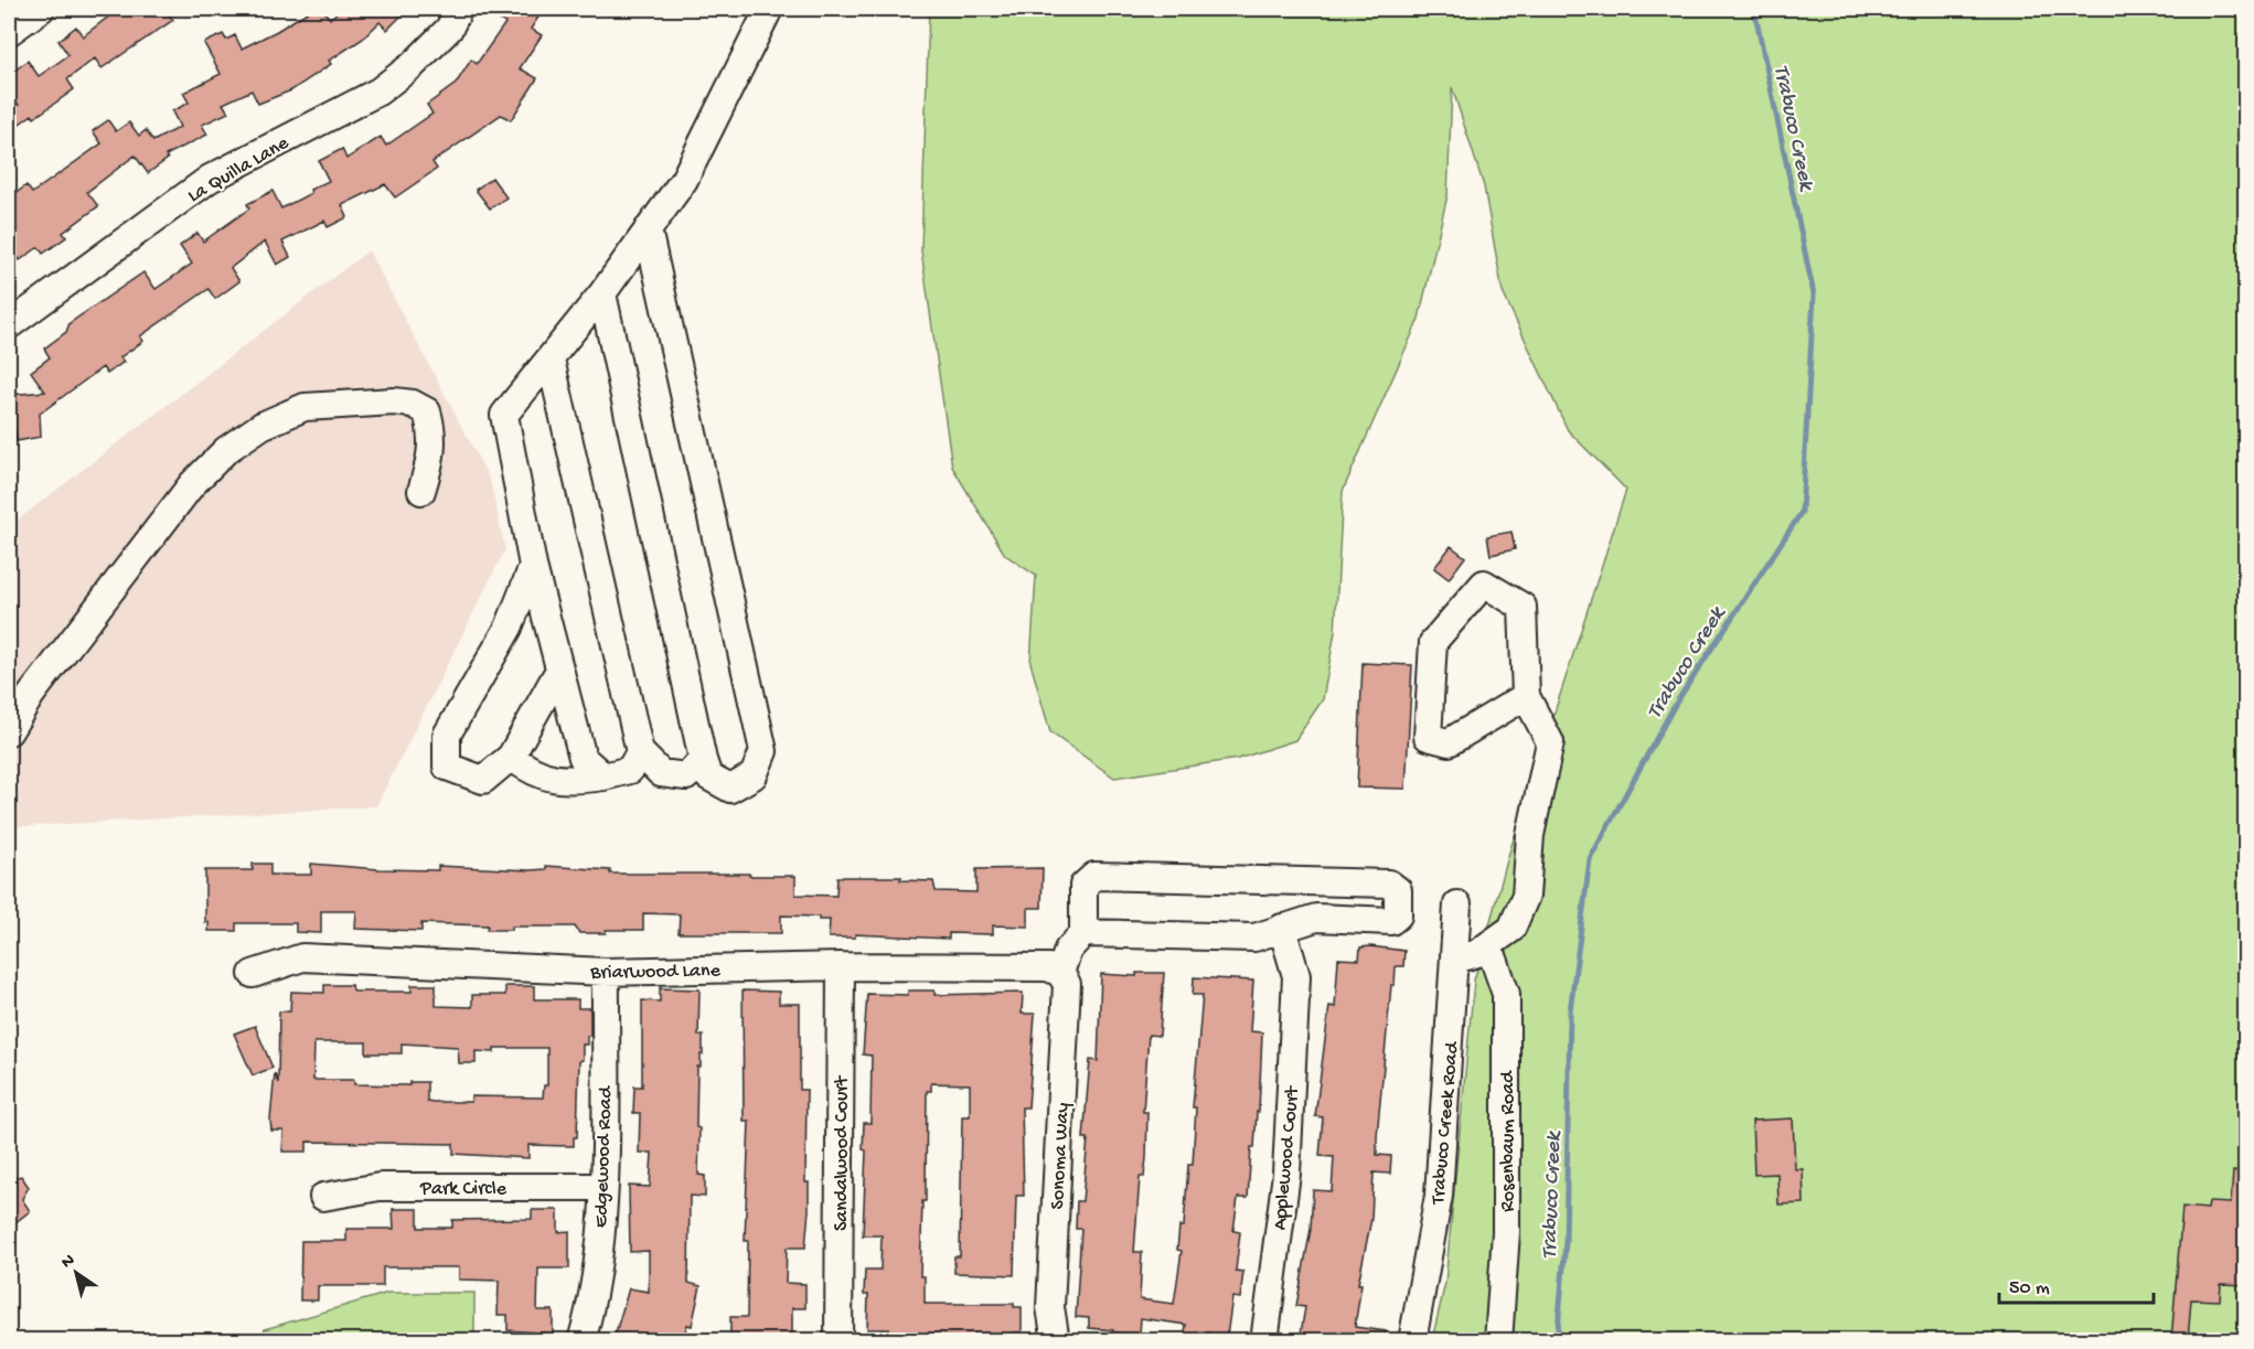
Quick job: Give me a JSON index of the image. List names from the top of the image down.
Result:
{
  "streets": {
    "street": [
      "La Quilla Lane",
      "Briarwood Lane",
      "Trabuco Creek Road",
      "Rosenbaum Road",
      "Sandalwood Court",
      "Sonoma Way",
      "Edgewood Road",
      "Applewood Court",
      "Park Circle"
    ]
  },
  "crossings": [
    ["Briarwood Lane", "Sandalwood Court"],
    ["Briarwood Lane", "Sonoma Way"],
    ["Briarwood Lane", "Edgewood Road"],
    ["Edgewood Road", "Park Circle"]
  ],
  "water": ["Trabuco Creek"],
  "scale_bar": "50 m",
  "north": "top left"
}
